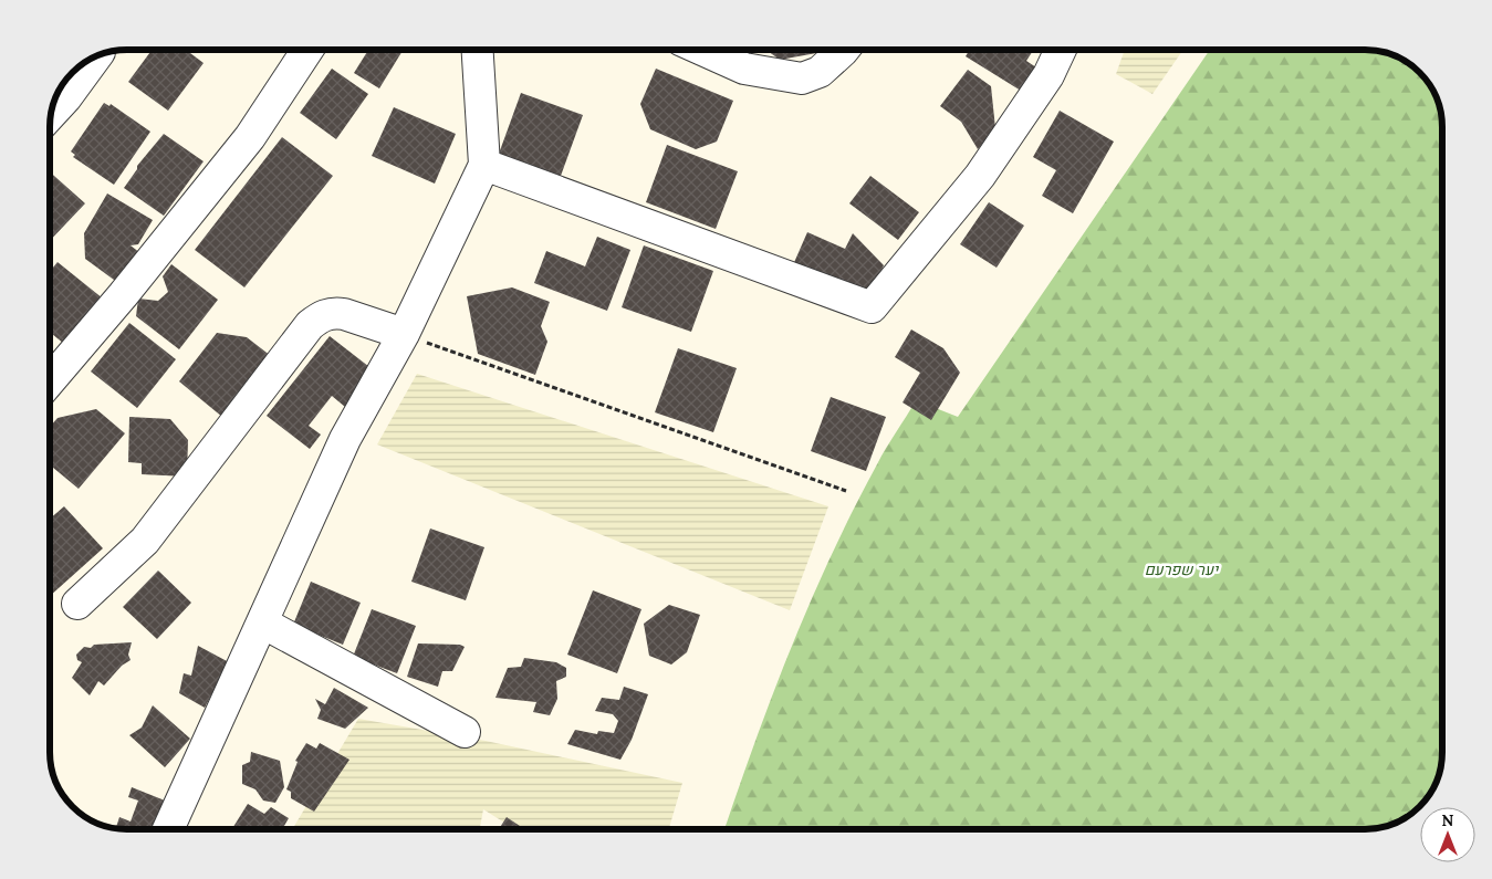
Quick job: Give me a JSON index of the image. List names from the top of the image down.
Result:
{
  "parks": ["יער שפרעם"],
  "north": "top"
}
